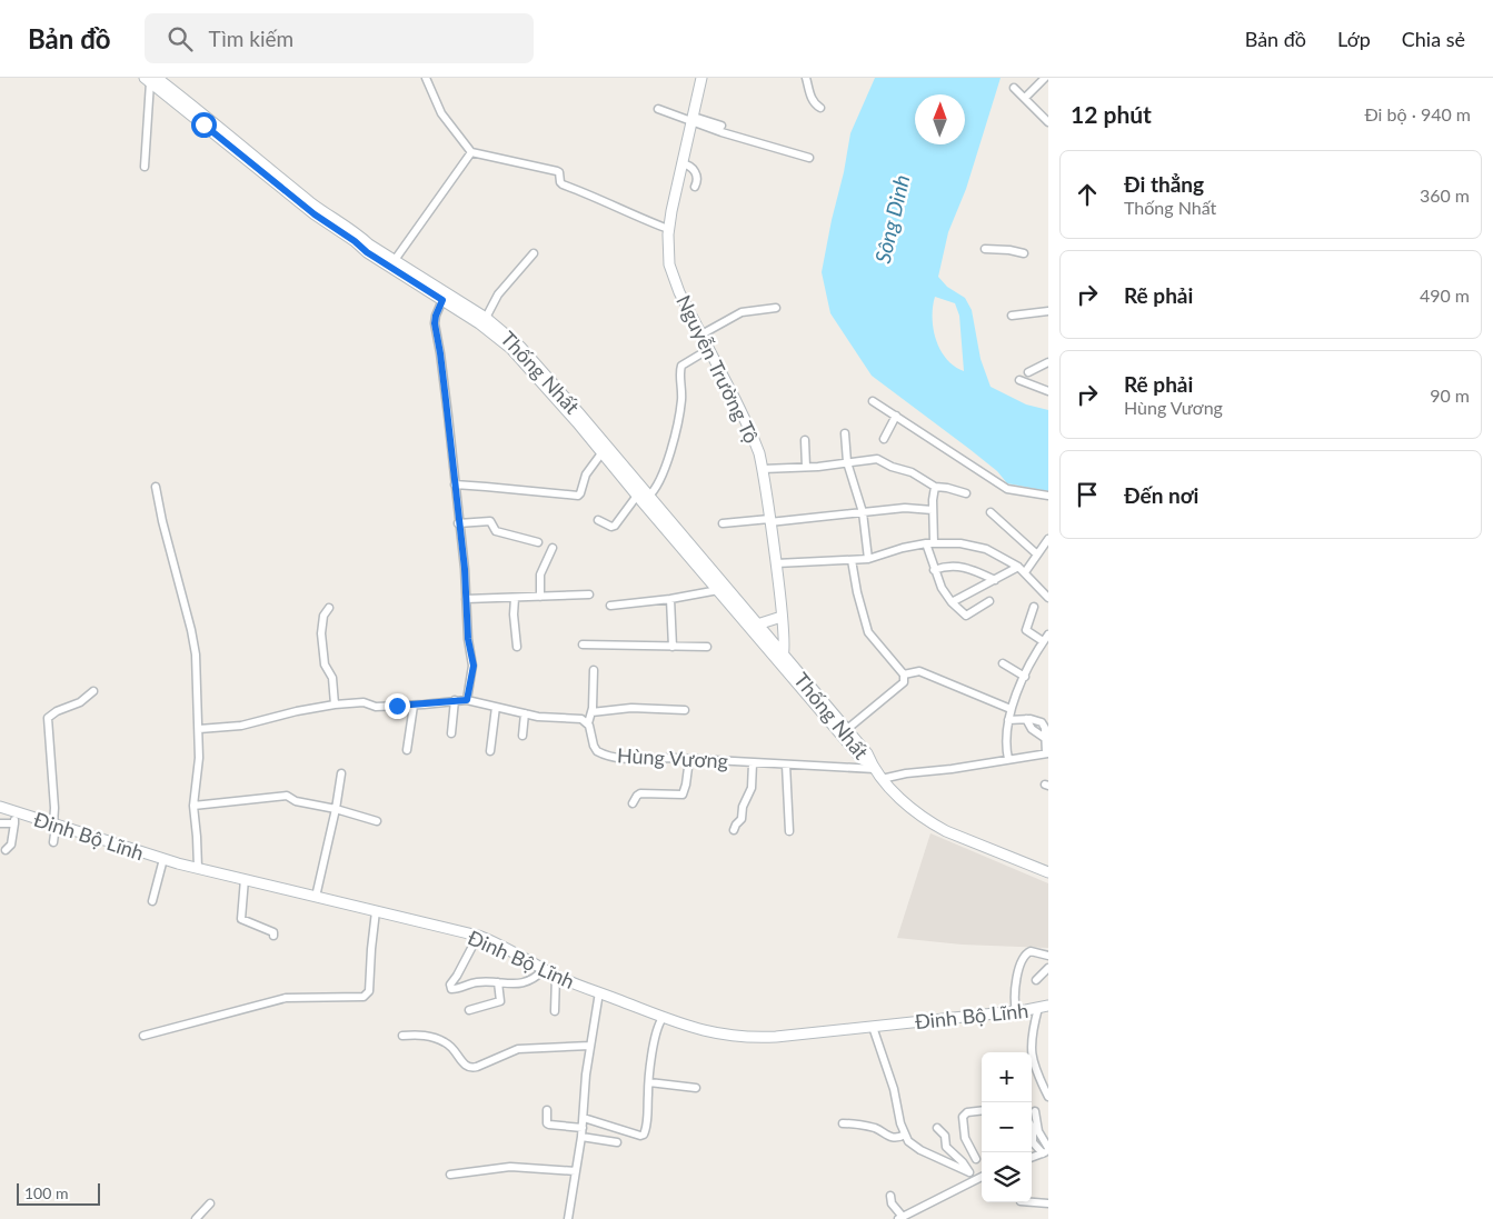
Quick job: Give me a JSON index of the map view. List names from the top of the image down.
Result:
{
  "streets": {
    "main road": ["Nguyễn Trường Tộ", "Thống Nhất", "Đinh Bộ Lĩnh"],
    "street": ["Hùng Vương"]
  },
  "crossings": [
    ["Nguyễn Trường Tộ", "Thống Nhất"],
    ["Thống Nhất", "Hùng Vương"]
  ],
  "water": ["Sông Dinh"],
  "scale_bar": "100 m",
  "north": "top",
  "page": {
    "header": "Bản đồ",
    "search": "Tìm kiếm",
    "nav": ["Bản đồ", "Lớp", "Chia sẻ"],
    "heading": ["12 phút", "Đi bộ · 940 m"],
    "list": [
      ["Đi thẳng", "Thống Nhất", "360 m"],
      ["Rẽ phải", "490 m"],
      ["Rẽ phải", "Hùng Vương", "90 m"],
      "Đến nơi"
    ],
    "map_buttons": ["+", "−"],
    "scale": "100 m"
  }
}
